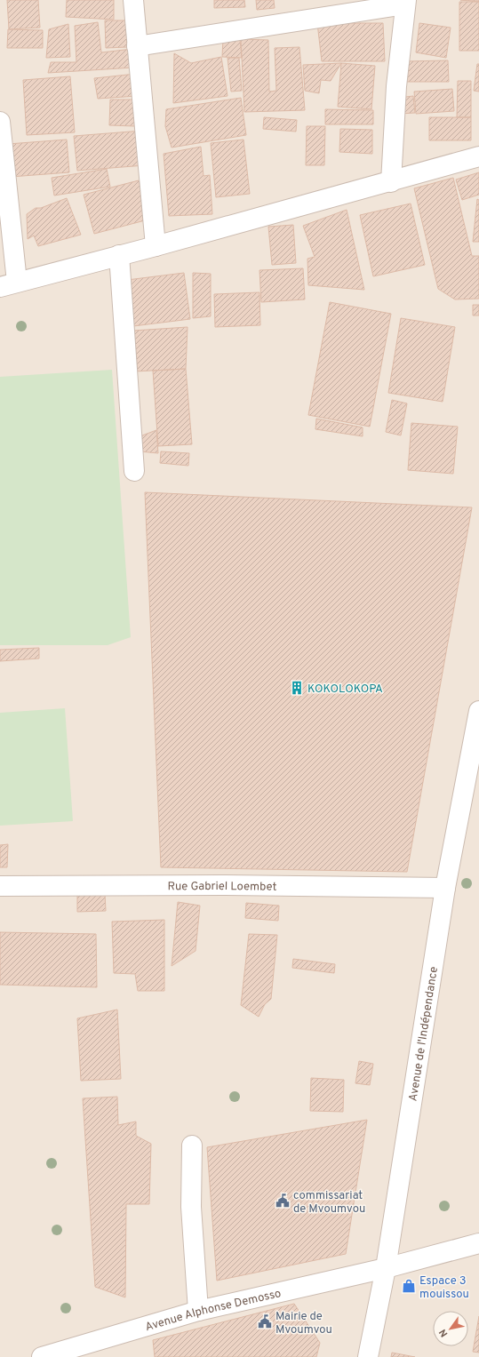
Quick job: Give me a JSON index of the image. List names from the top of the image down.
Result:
{
  "streets": {
    "street": ["Rue Gabriel Loembet", "Avenue de l'Indépendance", "Avenue Alphonse Demosso"]
  },
  "crossings": [
    ["Rue Gabriel Loembet", "Avenue de l'Indépendance"],
    ["Avenue de l'Indépendance", "Avenue Alphonse Demosso"]
  ],
  "places": {
    "building": ["KOKOLOKOPA"],
    "public building": ["commissariat de Mvoumvou", "Mairie de Mvoumvou"],
    "shop": ["Espace 3 mouissou"]
  },
  "north": "bottom left"
}
